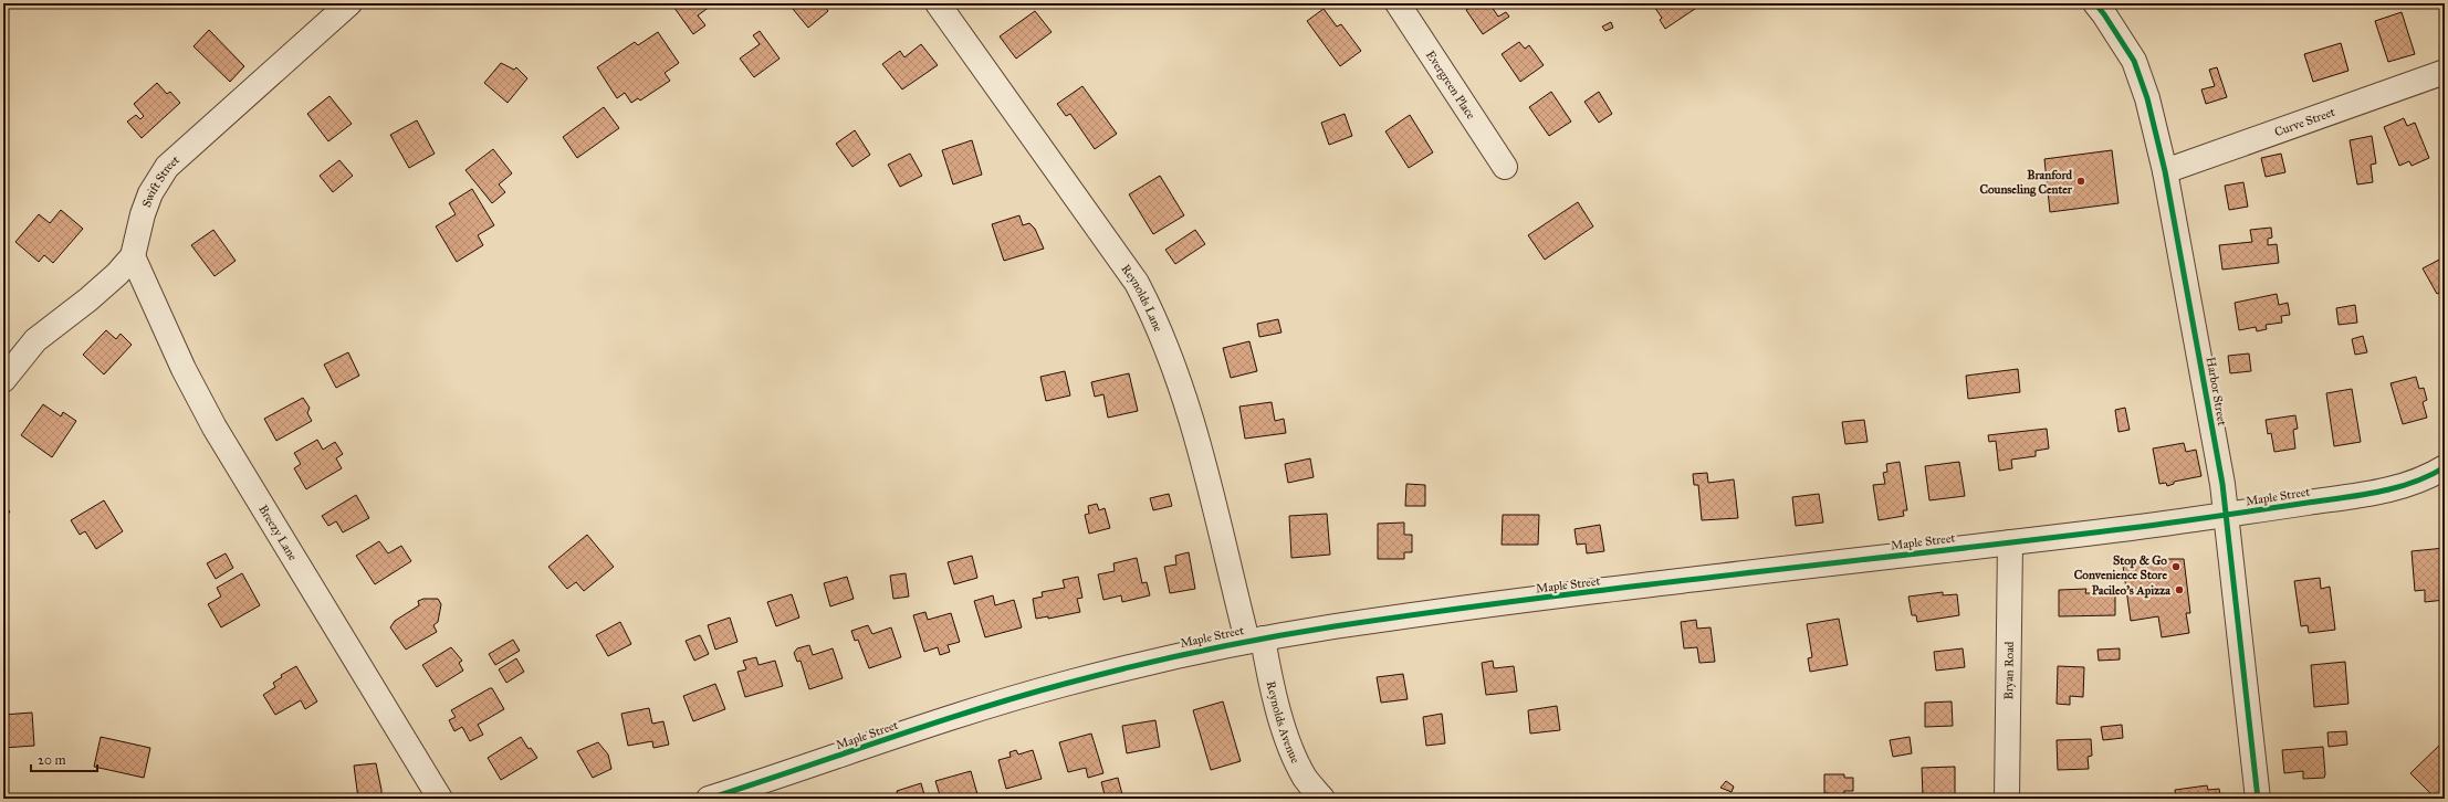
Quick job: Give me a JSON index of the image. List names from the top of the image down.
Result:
{
  "streets": {
    "street": [
      "Evergreen Place",
      "Curve Street",
      "Swift Street",
      "Reynolds Lane",
      "Harbor Street",
      "Maple Street",
      "Breezy Lane",
      "Bryan Road",
      "Reynolds Avenue"
    ]
  },
  "crossings": [
    ["Curve Street", "Harbor Street"],
    ["Swift Street", "Breezy Lane"],
    ["Reynolds Lane", "Maple Street"],
    ["Reynolds Lane", "Reynolds Avenue"],
    ["Harbor Street", "Maple Street"],
    ["Maple Street", "Bryan Road"],
    ["Maple Street", "Reynolds Avenue"]
  ],
  "places": ["Branford Counseling Center", "Stop & Go Convenience Store", "Pacileo's Apizza"],
  "scale_bar": "20 m"
}
